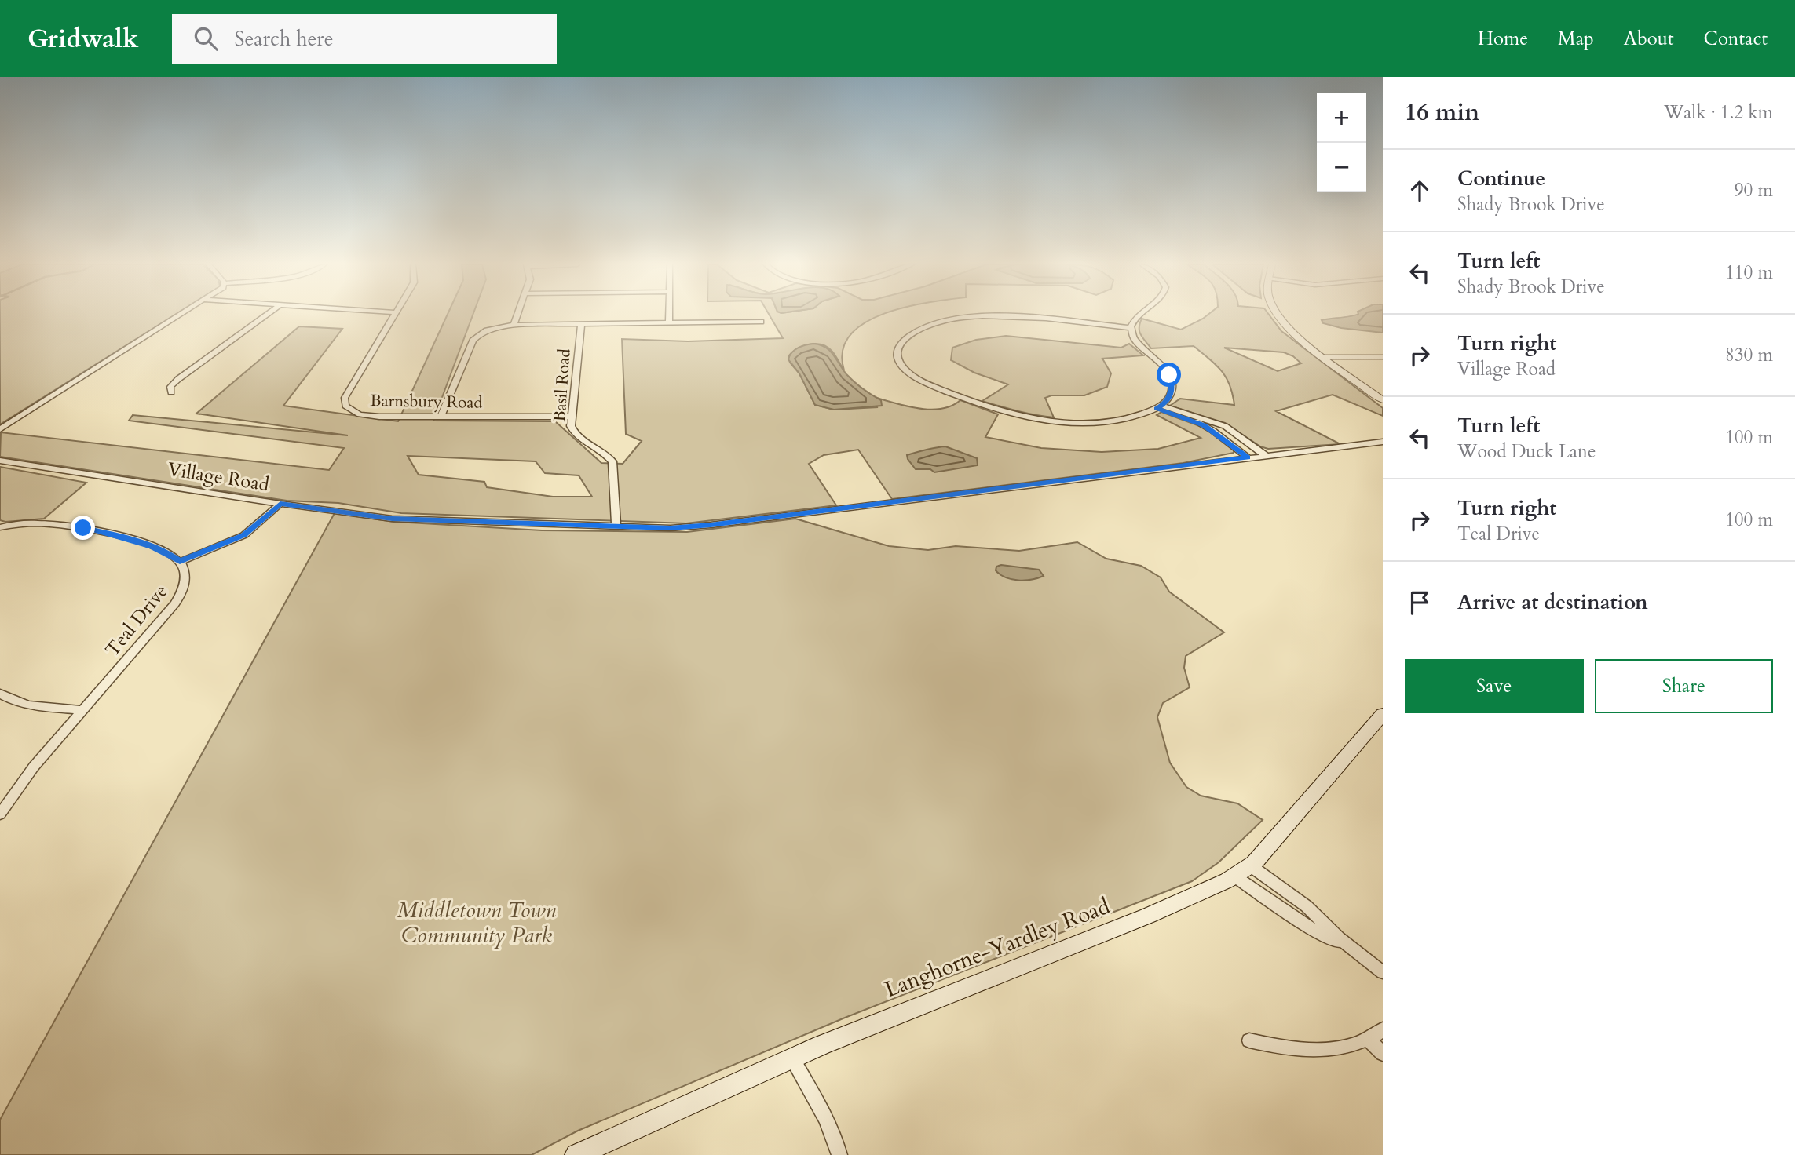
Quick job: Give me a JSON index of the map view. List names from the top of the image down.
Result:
{
  "streets": {
    "main road": ["Langhorne-Yardley Road"],
    "street": [
      "Basil Road",
      "Barnsbury Road",
      "Village Road",
      "Teal Drive"
    ]
  },
  "crossings": [
    ["Basil Road", "Barnsbury Road"],
    ["Basil Road", "Village Road"]
  ],
  "parks": ["Middletown Town Community Park"],
  "page": {
    "header": "Gridwalk",
    "search": "Search here",
    "nav": [
      "Home",
      "Map",
      "About",
      "Contact"
    ],
    "heading": ["16 min", "Walk · 1.2 km"],
    "map_buttons": ["+", "−"],
    "list": [
      ["Continue", "Shady Brook Drive", "90 m"],
      ["Turn left", "Shady Brook Drive", "110 m"],
      ["Turn right", "Village Road", "830 m"],
      ["Turn left", "Wood Duck Lane", "100 m"],
      ["Turn right", "Teal Drive", "100 m"],
      "Arrive at destination"
    ],
    "buttons": ["Save", "Share"]
  }
}
